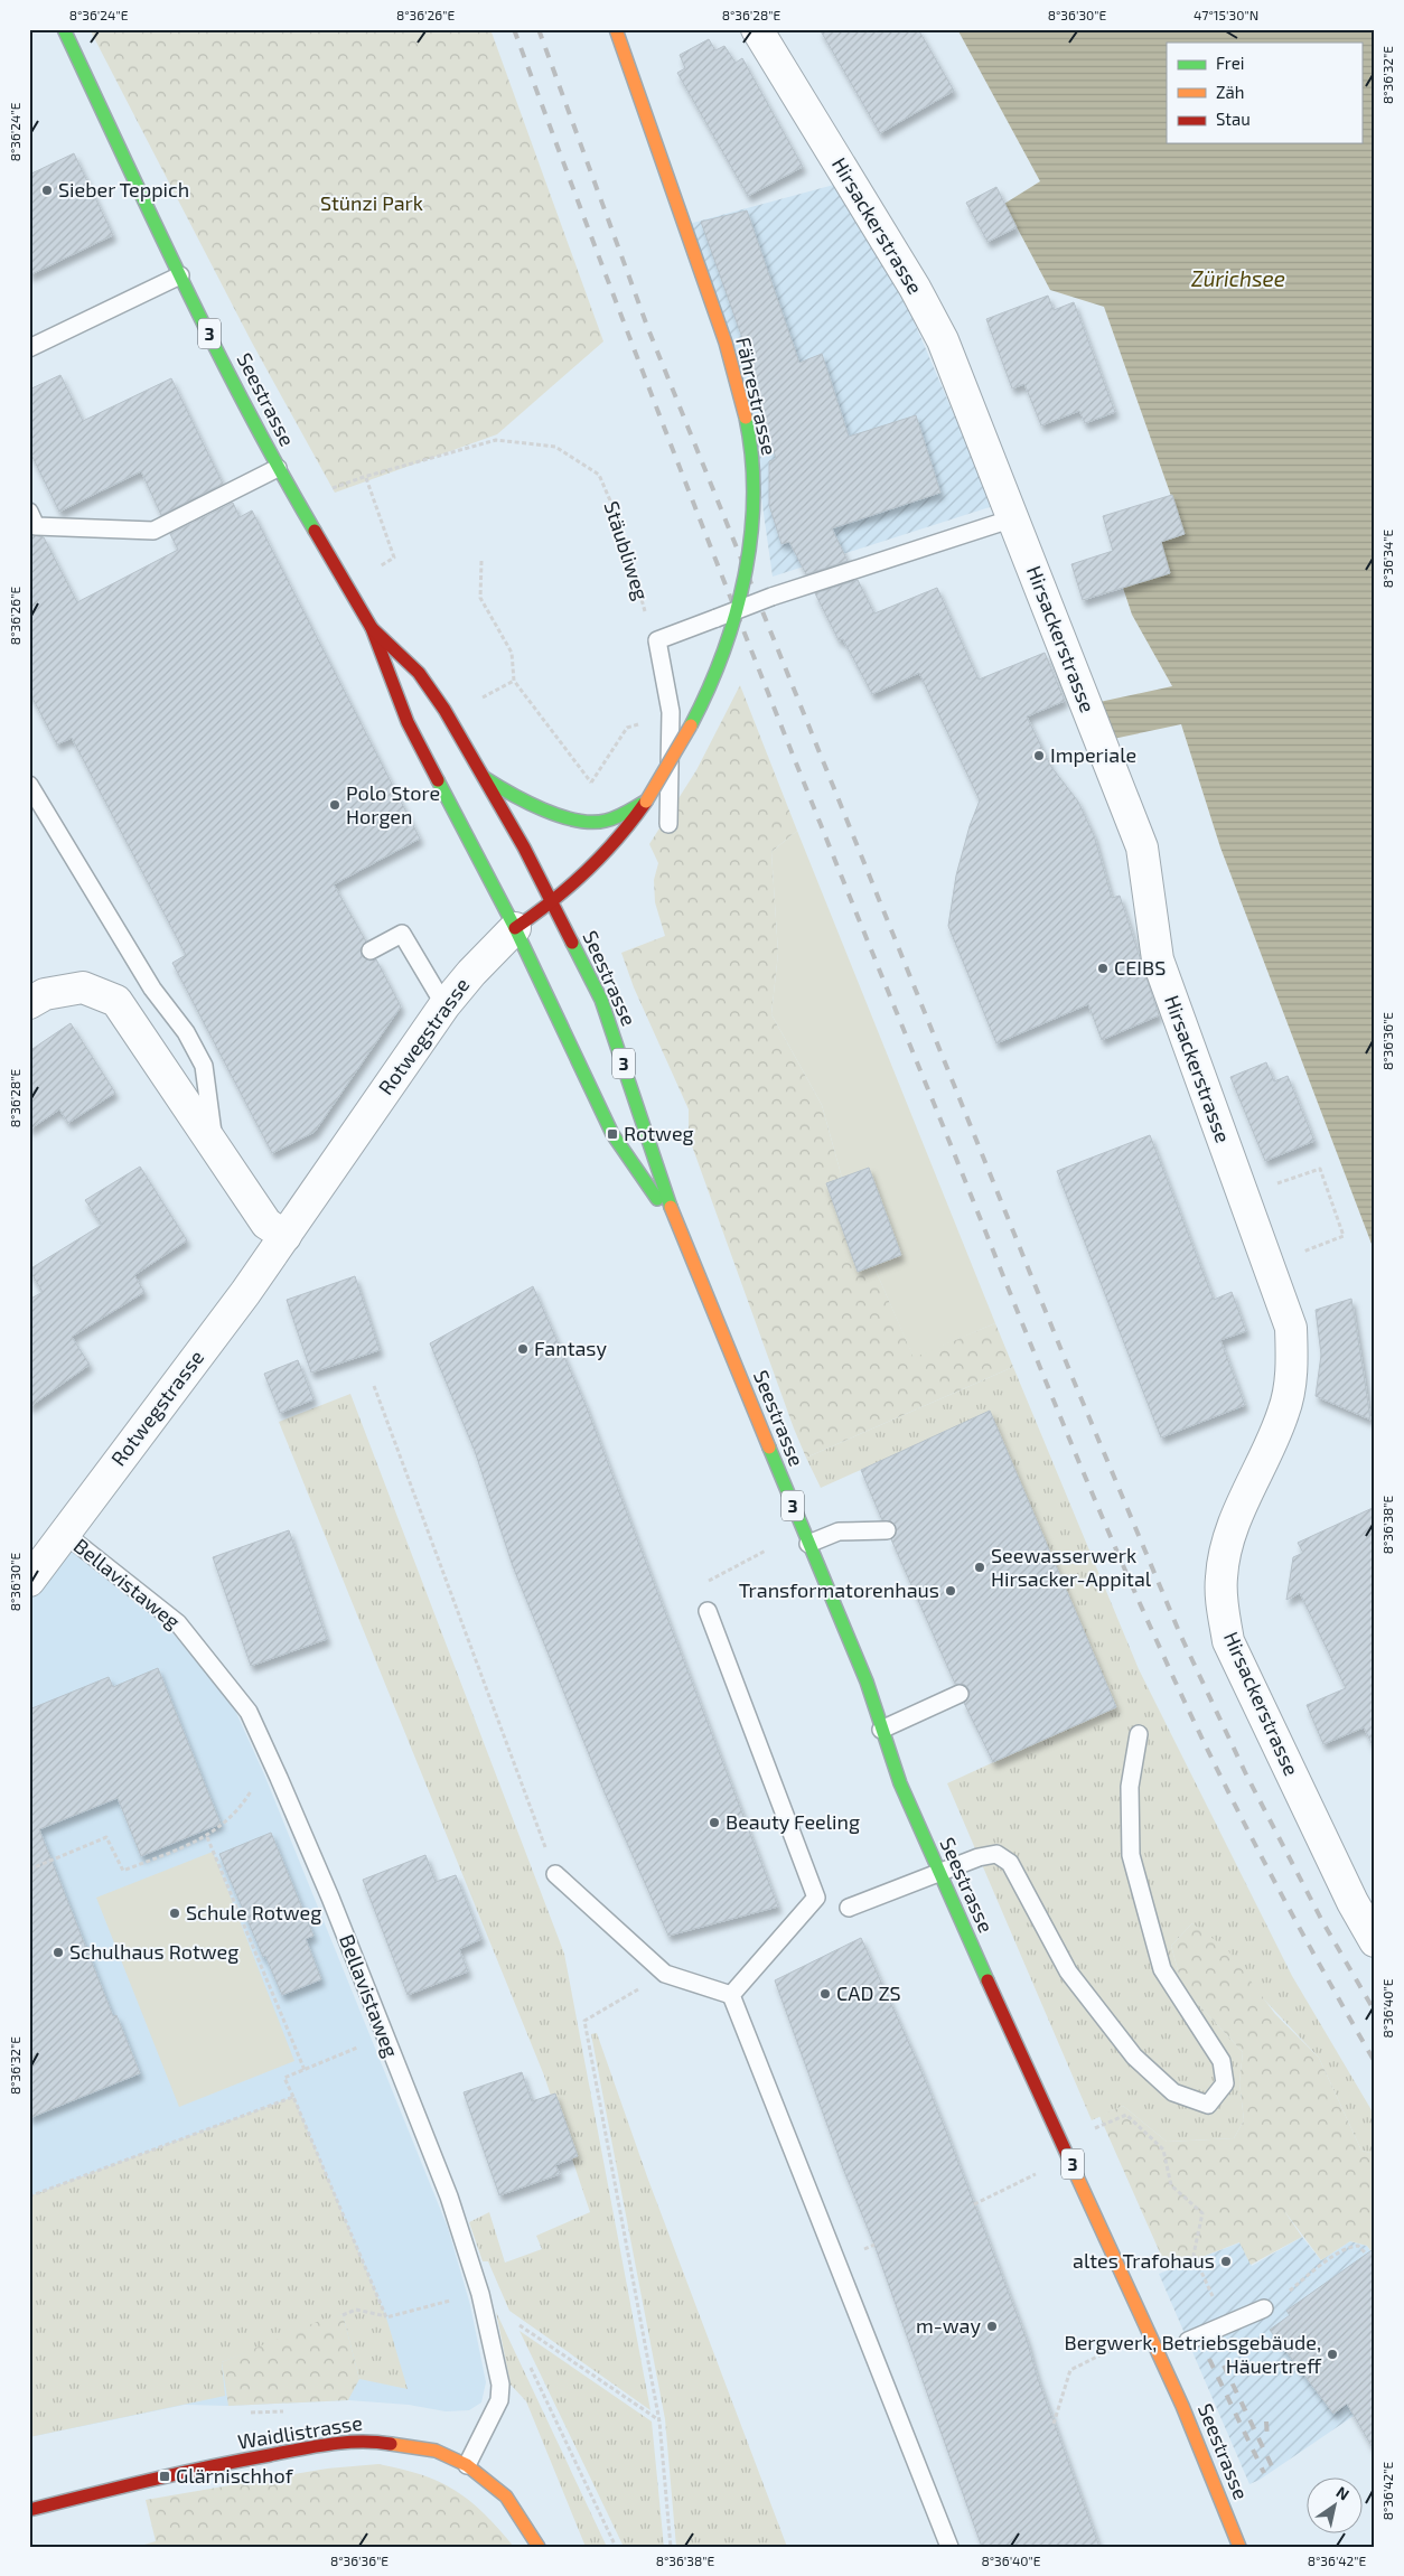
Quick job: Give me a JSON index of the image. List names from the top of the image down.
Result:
{
  "streets": {
    "main road": [
      "3",
      "Fährestrasse",
      "Seestrasse",
      "Waidlistrasse"
    ],
    "street": ["Hirsackerstrasse", "Rotwegstrasse"],
    "lane": ["Bellavistaweg"],
    "path": ["Stäubliweg"]
  },
  "crossings": [
    ["Fährestrasse", "Seestrasse"],
    ["Seestrasse", "Rotwegstrasse"],
    ["Rotwegstrasse", "Bellavistaweg"],
    ["Bellavistaweg", "Waidlistrasse"]
  ],
  "water": ["Zürichsee"],
  "parks": ["Stünzi Park"],
  "places": {
    "other": [
      "Sieber Teppich",
      "Imperiale",
      "Polo Store Horgen",
      "CEIBS",
      "Fantasy",
      "Seewasserwerk Hirsacker-Appital",
      "Transformatorenhaus",
      "Beauty Feeling",
      "Schule Rotweg",
      "Schulhaus Rotweg",
      "CAD ZS",
      "altes Trafohaus",
      "m-way",
      "Bergwerk, Betriebsgebäude, Häuertreff"
    ],
    "transit": ["Rotweg", "Glärnischhof"]
  },
  "legend": ["Frei", "Zäh", "Stau"],
  "north": "top right",
  "coordinates": [
    "8°36'24\"E",
    "8°36'26\"E",
    "8°36'28\"E",
    "8°36'30\"E",
    "47°15'30\"N",
    "8°36'32\"E",
    "8°36'34\"E",
    "8°36'36\"E",
    "8°36'38\"E",
    "8°36'40\"E",
    "8°36'42\"E"
  ]
}
